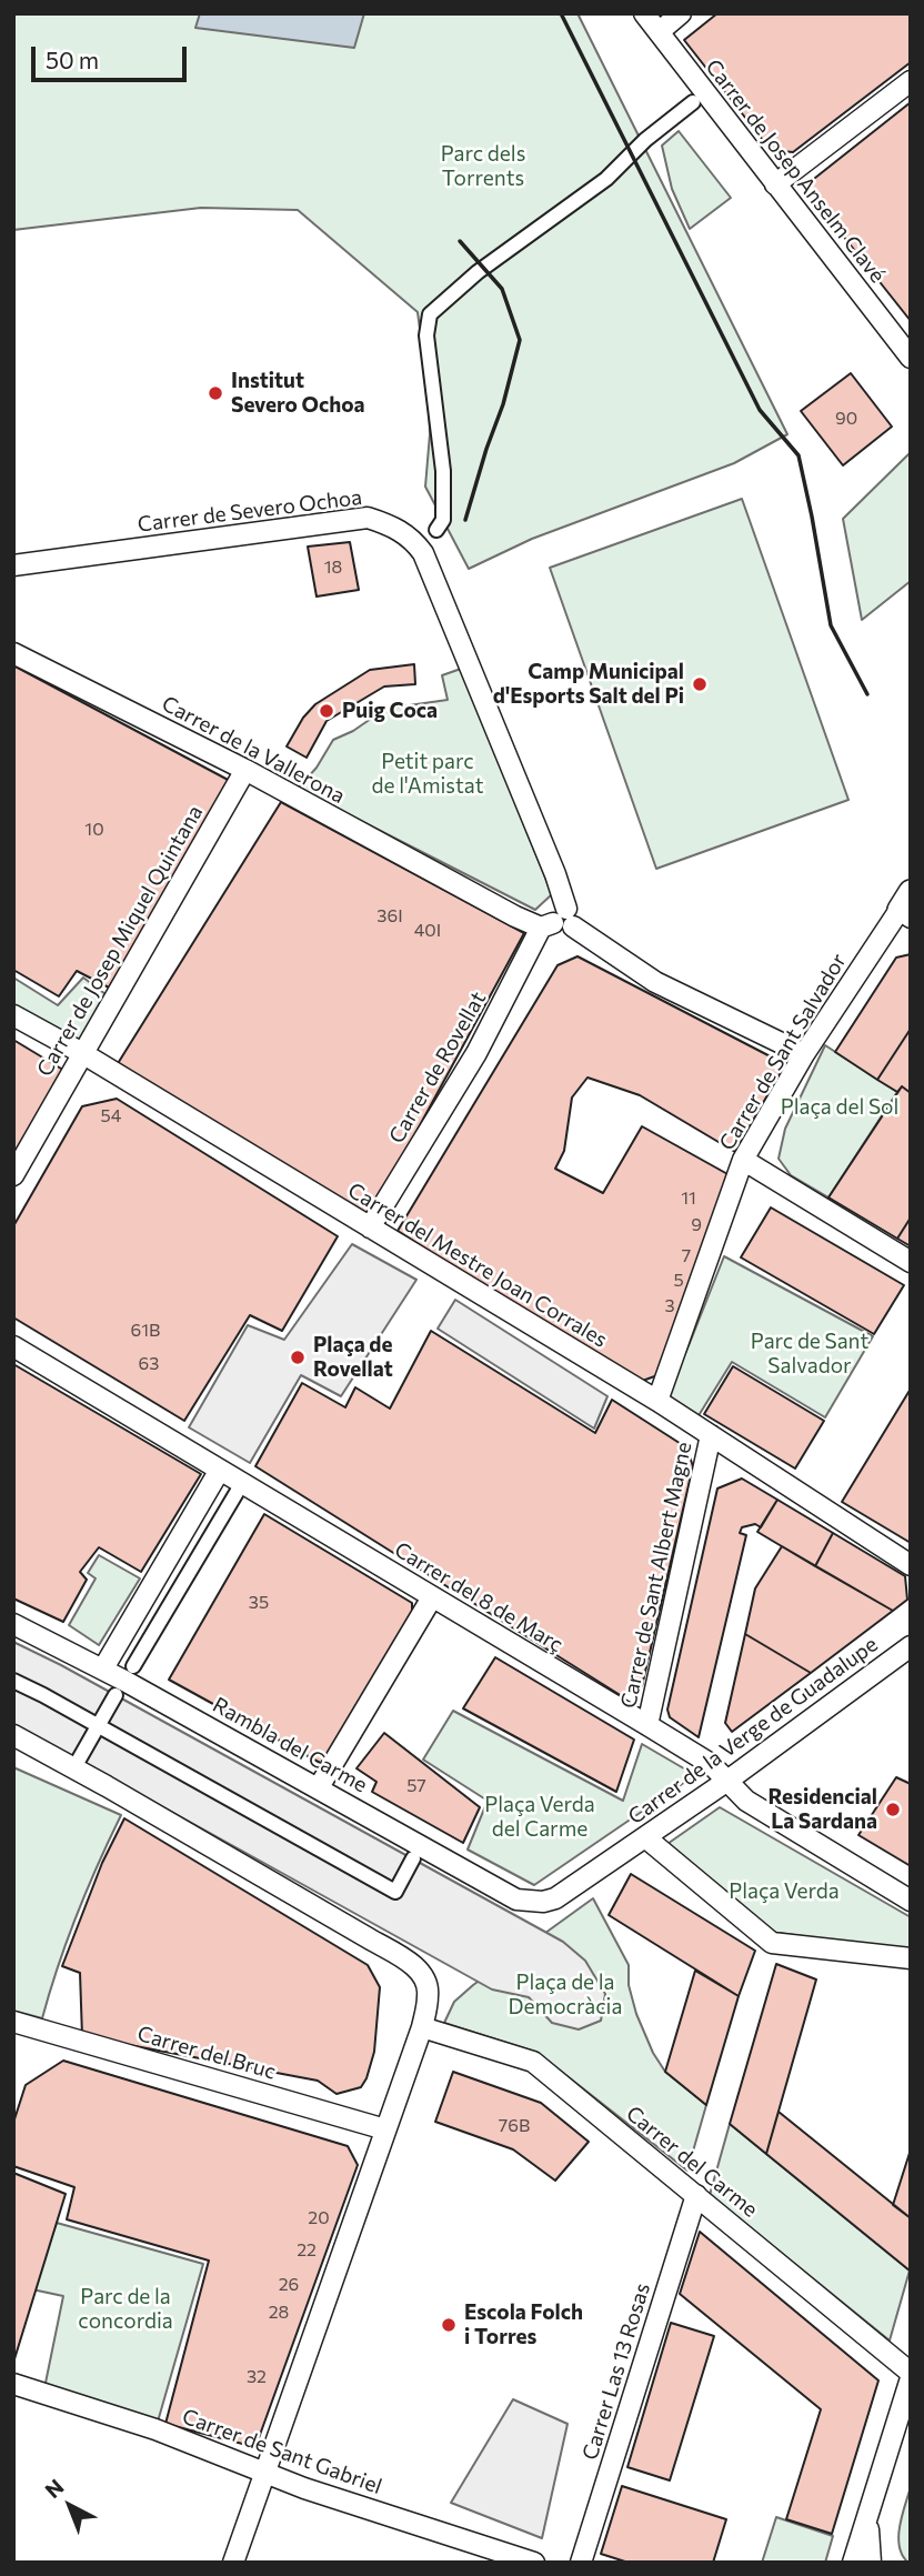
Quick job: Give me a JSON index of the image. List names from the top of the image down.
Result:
{
  "streets": {
    "street": [
      "Carrer de Josep Anselm Clavé",
      "Carrer de Severo Ochoa",
      "Carrer de la Vallerona",
      "Carrer de Josep Miquel Quintana",
      "Carrer de Sant Salvador",
      "Carrer de Rovellat",
      "Carrer del Mestre Joan Corrales",
      "Carrer de Sant Albert Magne",
      "Carrer del 8 de Març",
      "Carrer de la Verge de Guadalupe",
      "Rambla del Carme",
      "Carrer del Bruc",
      "Carrer del Carme",
      "Carrer Las 13 Rosas",
      "Carrer de Sant Gabriel"
    ]
  },
  "crossings": [
    ["Carrer de Severo Ochoa", "Carrer de la Vallerona"],
    ["Carrer de Severo Ochoa", "Carrer de Rovellat"],
    ["Carrer de la Vallerona", "Carrer de Josep Miquel Quintana"],
    ["Carrer de la Vallerona", "Carrer de Sant Salvador"],
    ["Carrer de la Vallerona", "Carrer de Rovellat"],
    ["Carrer de Josep Miquel Quintana", "Carrer del Mestre Joan Corrales"],
    ["Carrer de Sant Salvador", "Carrer del Mestre Joan Corrales"],
    ["Carrer de Rovellat", "Carrer del Mestre Joan Corrales"],
    ["Carrer del Mestre Joan Corrales", "Carrer de Sant Albert Magne"],
    ["Carrer de Sant Albert Magne", "Carrer del 8 de Març"],
    ["Carrer del 8 de Març", "Carrer de la Verge de Guadalupe"],
    ["Carrer de la Verge de Guadalupe", "Rambla del Carme"],
    ["Carrer del Carme", "Carrer Las 13 Rosas"]
  ],
  "parks": [
    "Parc dels Torrents",
    "Petit parc de l'Amistat",
    "Plaça del Sol",
    "Parc de Sant Salvador",
    "Plaça Verda del Carme",
    "Plaça Verda",
    "Plaça de la Democràcia",
    "Parc de la concordia"
  ],
  "places": [
    "Institut Severo Ochoa",
    "Camp Municipal d'Esports Salt del Pi",
    "Puig Coca",
    "Plaça de Rovellat",
    "Residencial La Sardana",
    "Escola Folch i Torres"
  ],
  "house_numbers": [
    "90",
    "18",
    "10",
    "36I",
    "40I",
    "54",
    "11",
    "9",
    "7",
    "5",
    "3",
    "61B",
    "63",
    "35",
    "57",
    "76B",
    "20",
    "22",
    "26",
    "28",
    "32"
  ],
  "scale_bar": "50 m",
  "north": "top left"
}
